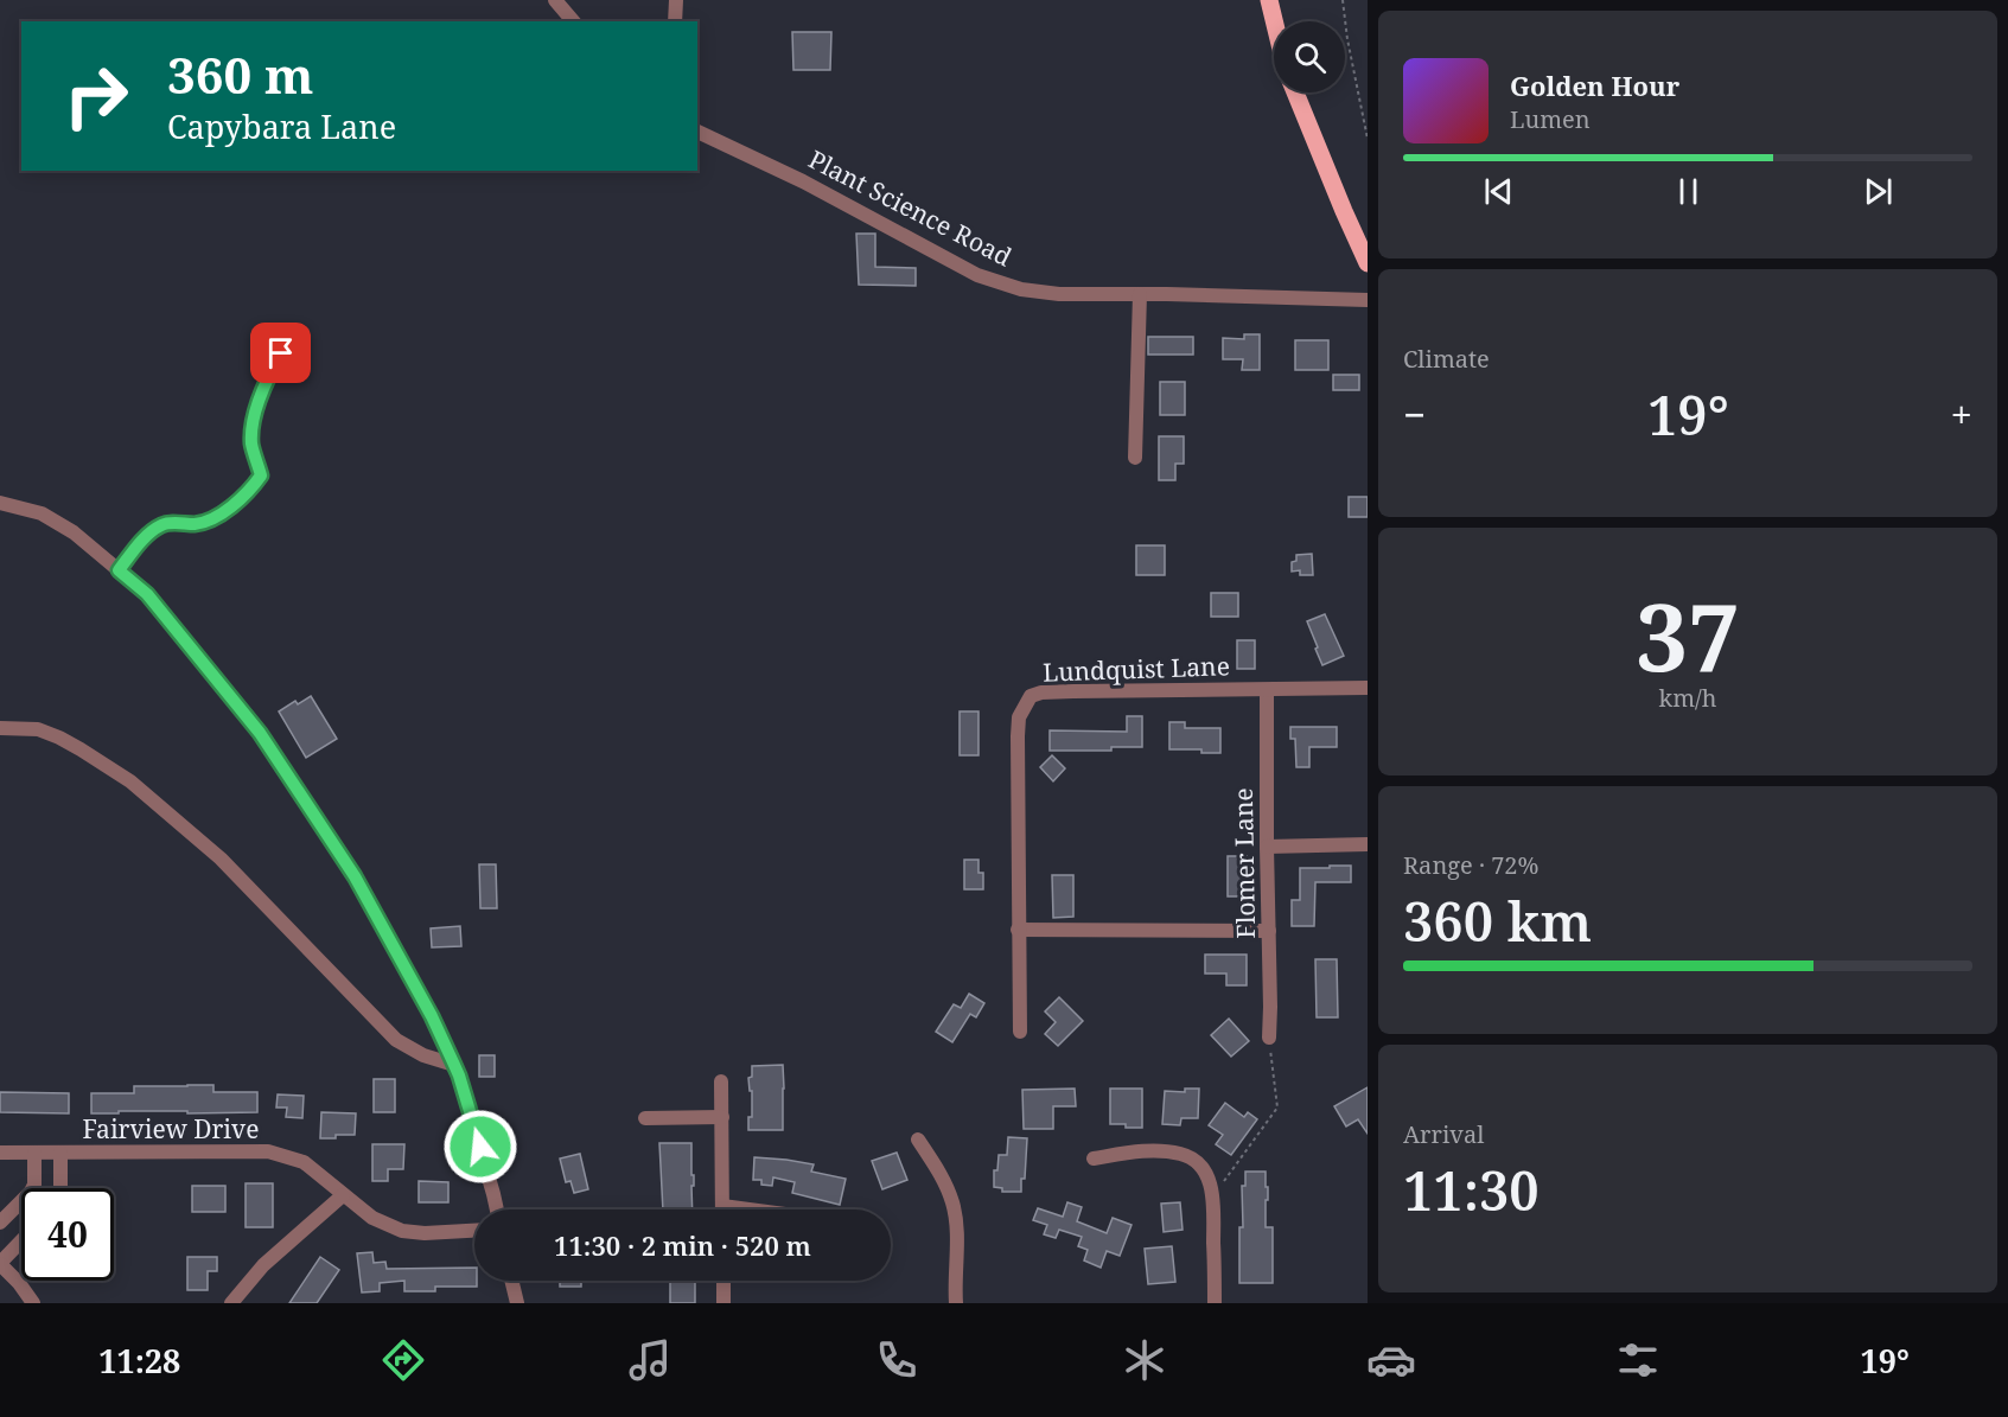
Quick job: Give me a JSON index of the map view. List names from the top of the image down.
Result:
{
  "streets": {
    "street": [
      "Plant Science Road",
      "Lundquist Lane",
      "Flomer Lane",
      "Fairview Drive"
    ]
  },
  "crossings": [
    ["Lundquist Lane", "Flomer Lane"]
  ],
  "page": {
    "turn": ["360 m", "Capybara Lane"],
    "song": ["Golden Hour", "Lumen"],
    "tile": [
      "Climate",
      ["37", "km/h"],
      ["Range · 72%", "360 km"],
      ["Arrival", "11:30"]
    ],
    "heat": ["−", "19°", "+"],
    "limit": "40",
    "trip": "11:30 · 2 min · 520 m",
    "tabs": ["11:28", "19°"]
  }
}
